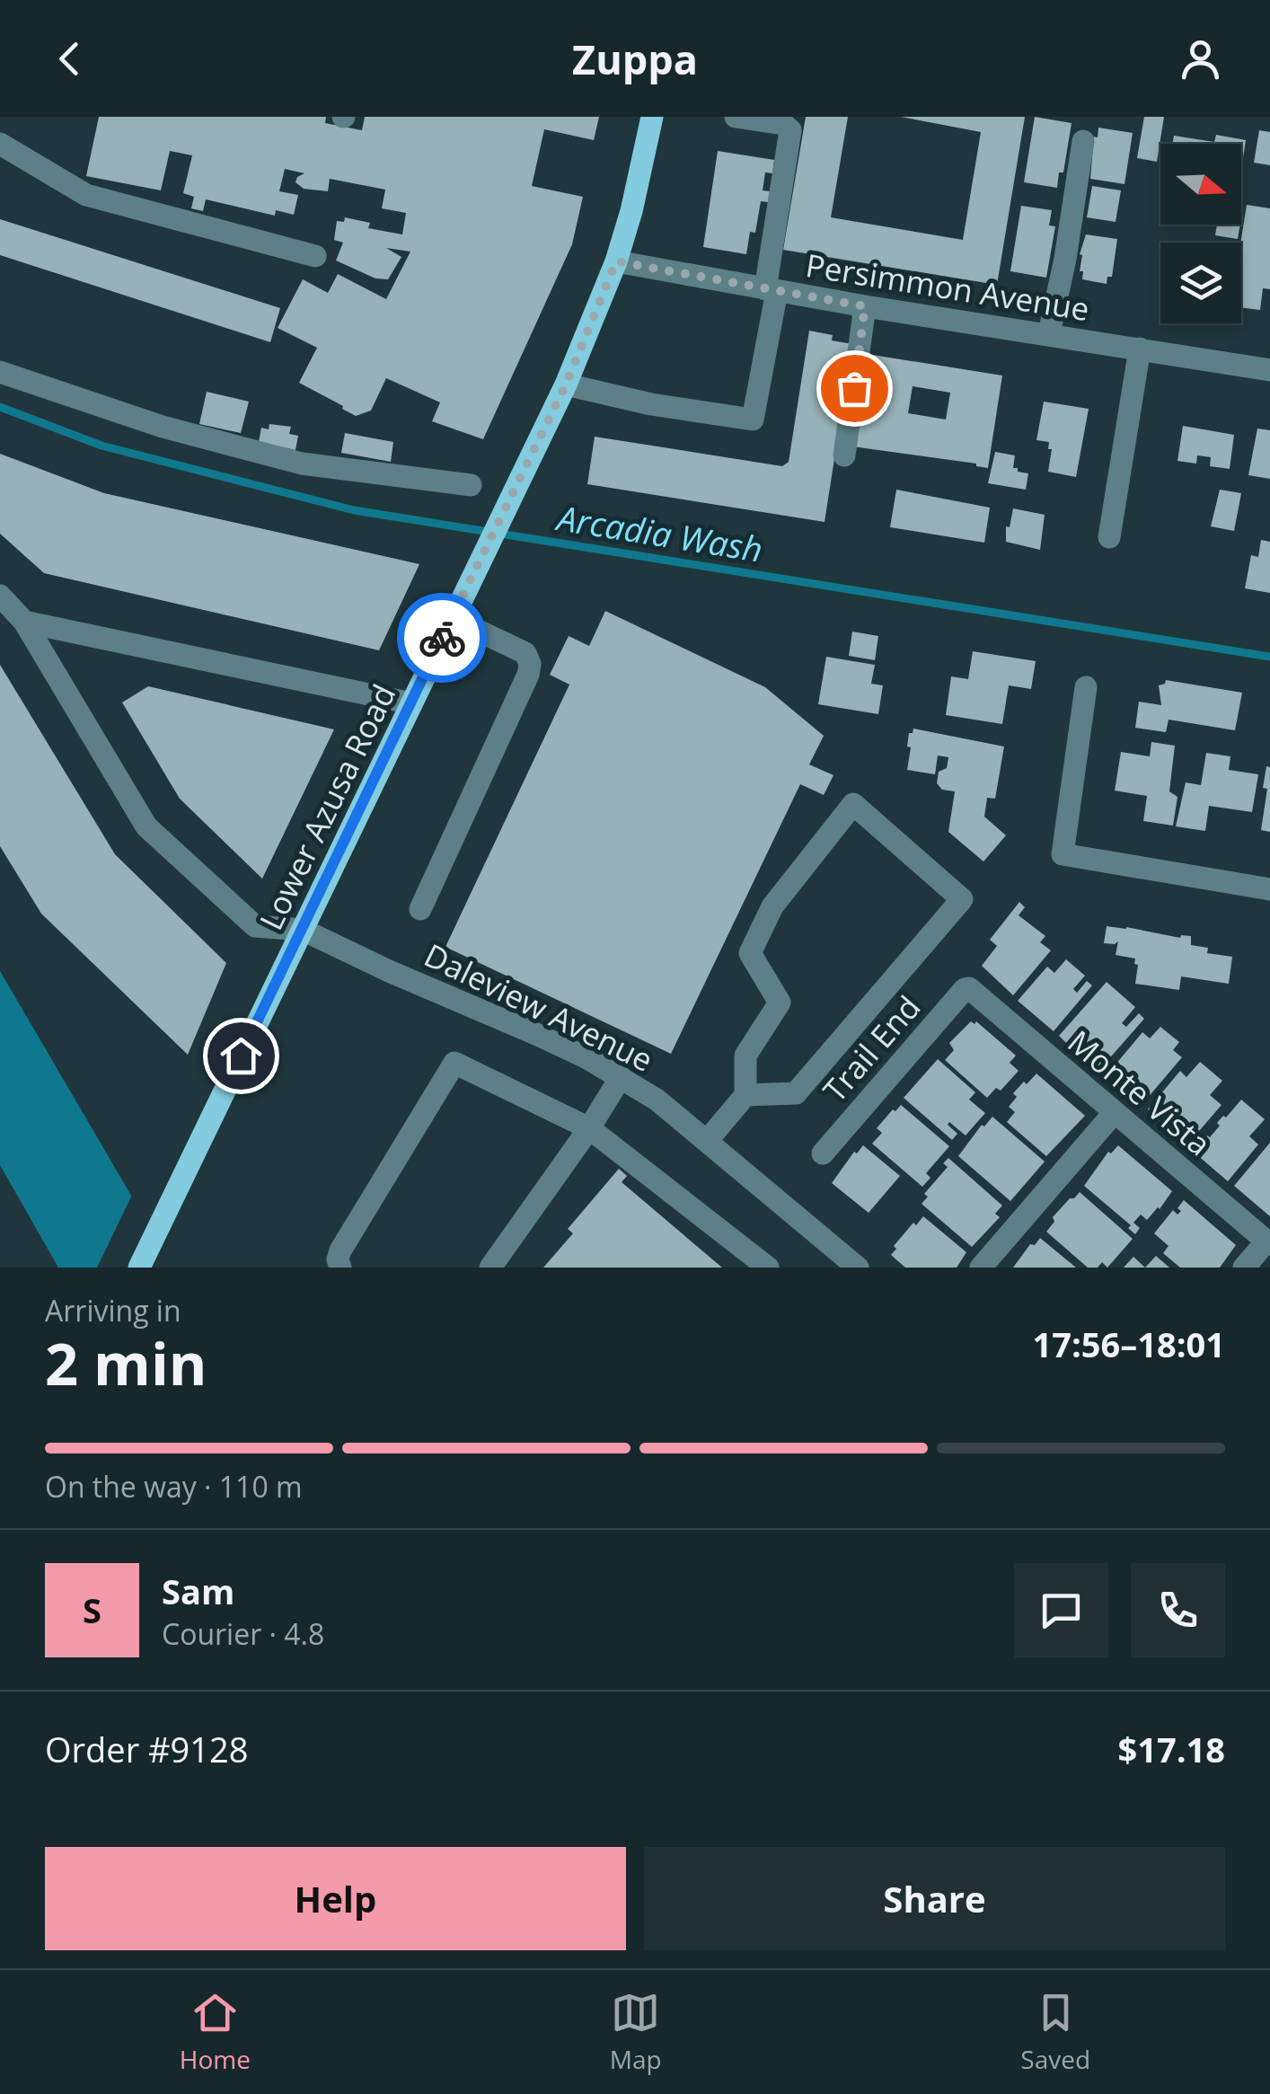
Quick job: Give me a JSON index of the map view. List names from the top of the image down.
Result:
{
  "streets": {
    "main road": ["Lower Azusa Road"],
    "street": [
      "Persimmon Avenue",
      "Daleview Avenue",
      "Trail End",
      "Monte Vista"
    ]
  },
  "crossings": [
    ["Persimmon Avenue", "Lower Azusa Road"],
    ["Lower Azusa Road", "Daleview Avenue"],
    ["Trail End", "Monte Vista"]
  ],
  "water": ["Arcadia Wash"],
  "north": "right",
  "page": {
    "header": "Zuppa",
    "heading": ["2 min", "Arriving in", "17:56–18:01"],
    "panel": [
      "Sam",
      "Courier · 4.8",
      "Order #9128",
      "$17.18"
    ],
    "bar": "On the way · 110 m",
    "round": "S",
    "buttons": ["Help", "Share"],
    "tabs": ["Home", "Map", "Saved"]
  }
}
